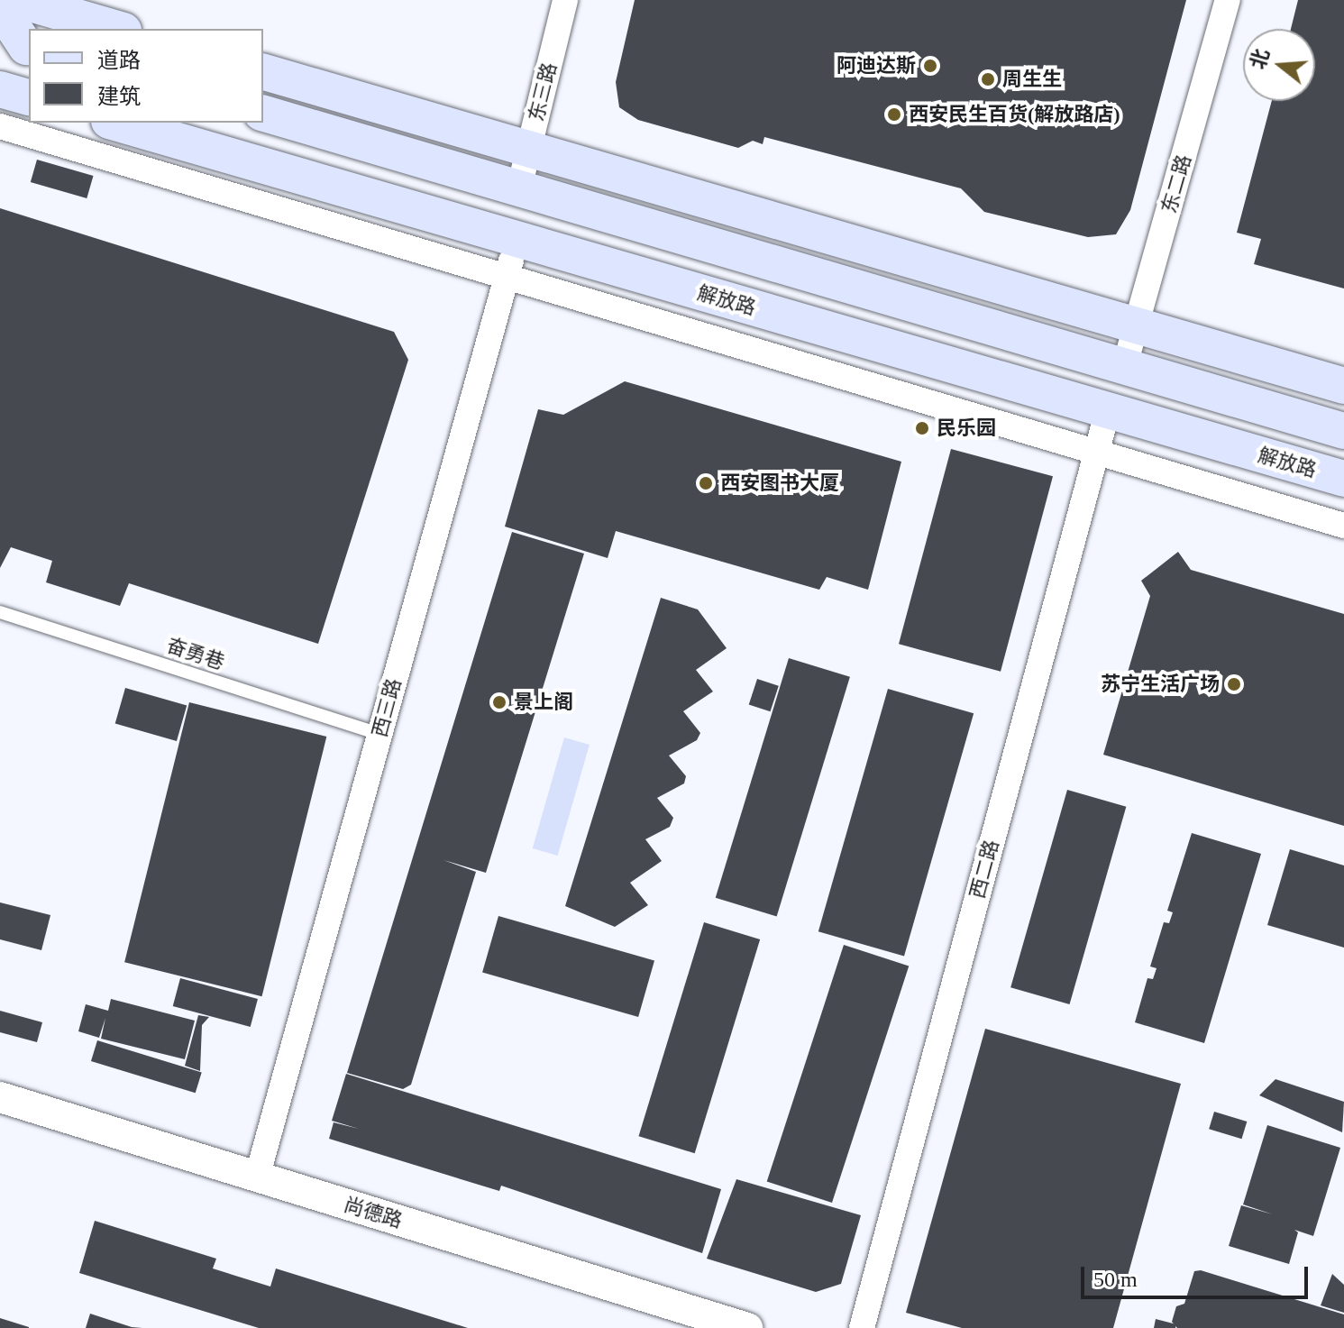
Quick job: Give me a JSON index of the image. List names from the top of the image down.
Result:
{
  "streets": {
    "main road": ["解放路"],
    "street": [
      "东三路",
      "东二路",
      "西三路",
      "西二路",
      "尚德路"
    ],
    "lane": ["奋勇巷"]
  },
  "crossings": [
    ["解放路", "西三路"],
    ["解放路", "西二路"],
    ["奋勇巷", "西三路"],
    ["西三路", "尚德路"]
  ],
  "places": [
    "阿迪达斯",
    "周生生",
    "西安民生百货(解放路店)",
    "民乐园",
    "西安图书大厦",
    "苏宁生活广场",
    "景上阁"
  ],
  "legend": ["道路", "建筑"],
  "scale_bar": "50 m",
  "north": "left"
}
